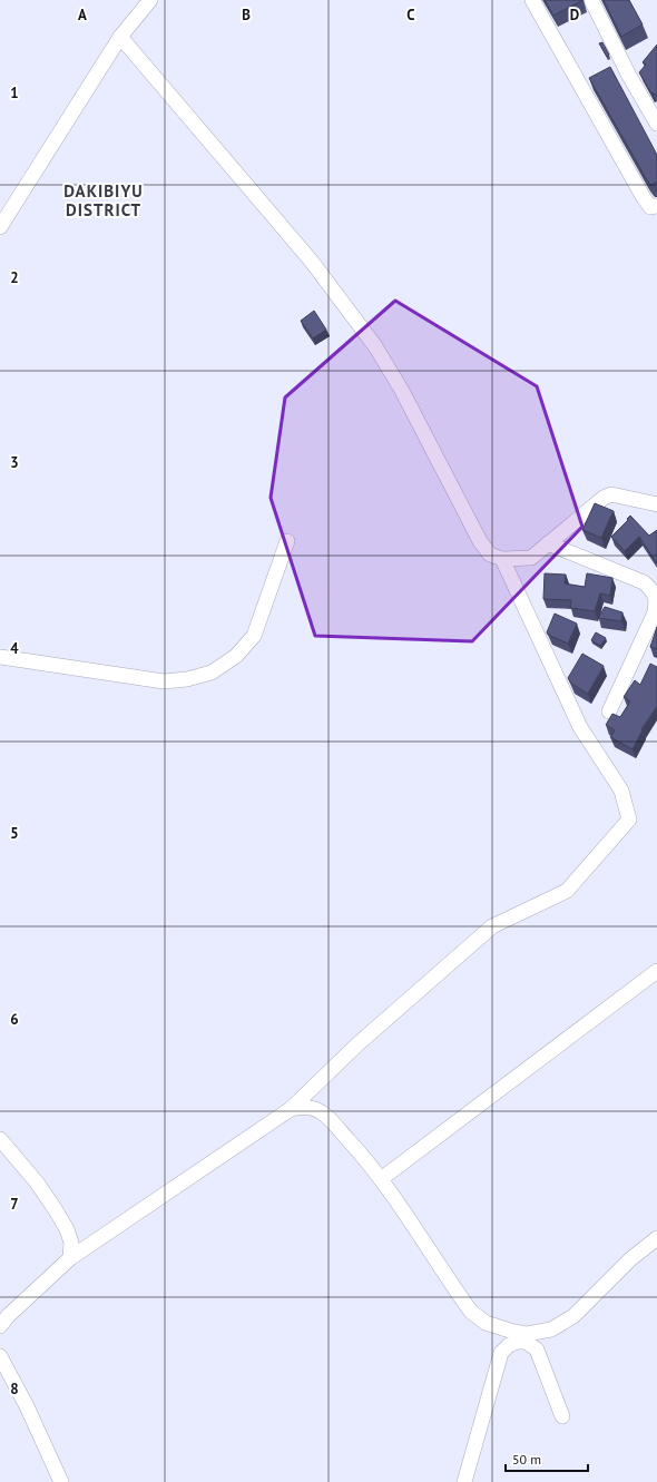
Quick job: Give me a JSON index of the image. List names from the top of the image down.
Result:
{
  "districts": ["DAKIBIYU DISTRICT"],
  "scale_bar": "50 m",
  "grid": {
    "columns": [
      "A",
      "B",
      "C",
      "D"
    ],
    "rows": [
      "1",
      "2",
      "3",
      "4",
      "5",
      "6",
      "7",
      "8"
    ]
  }
}
